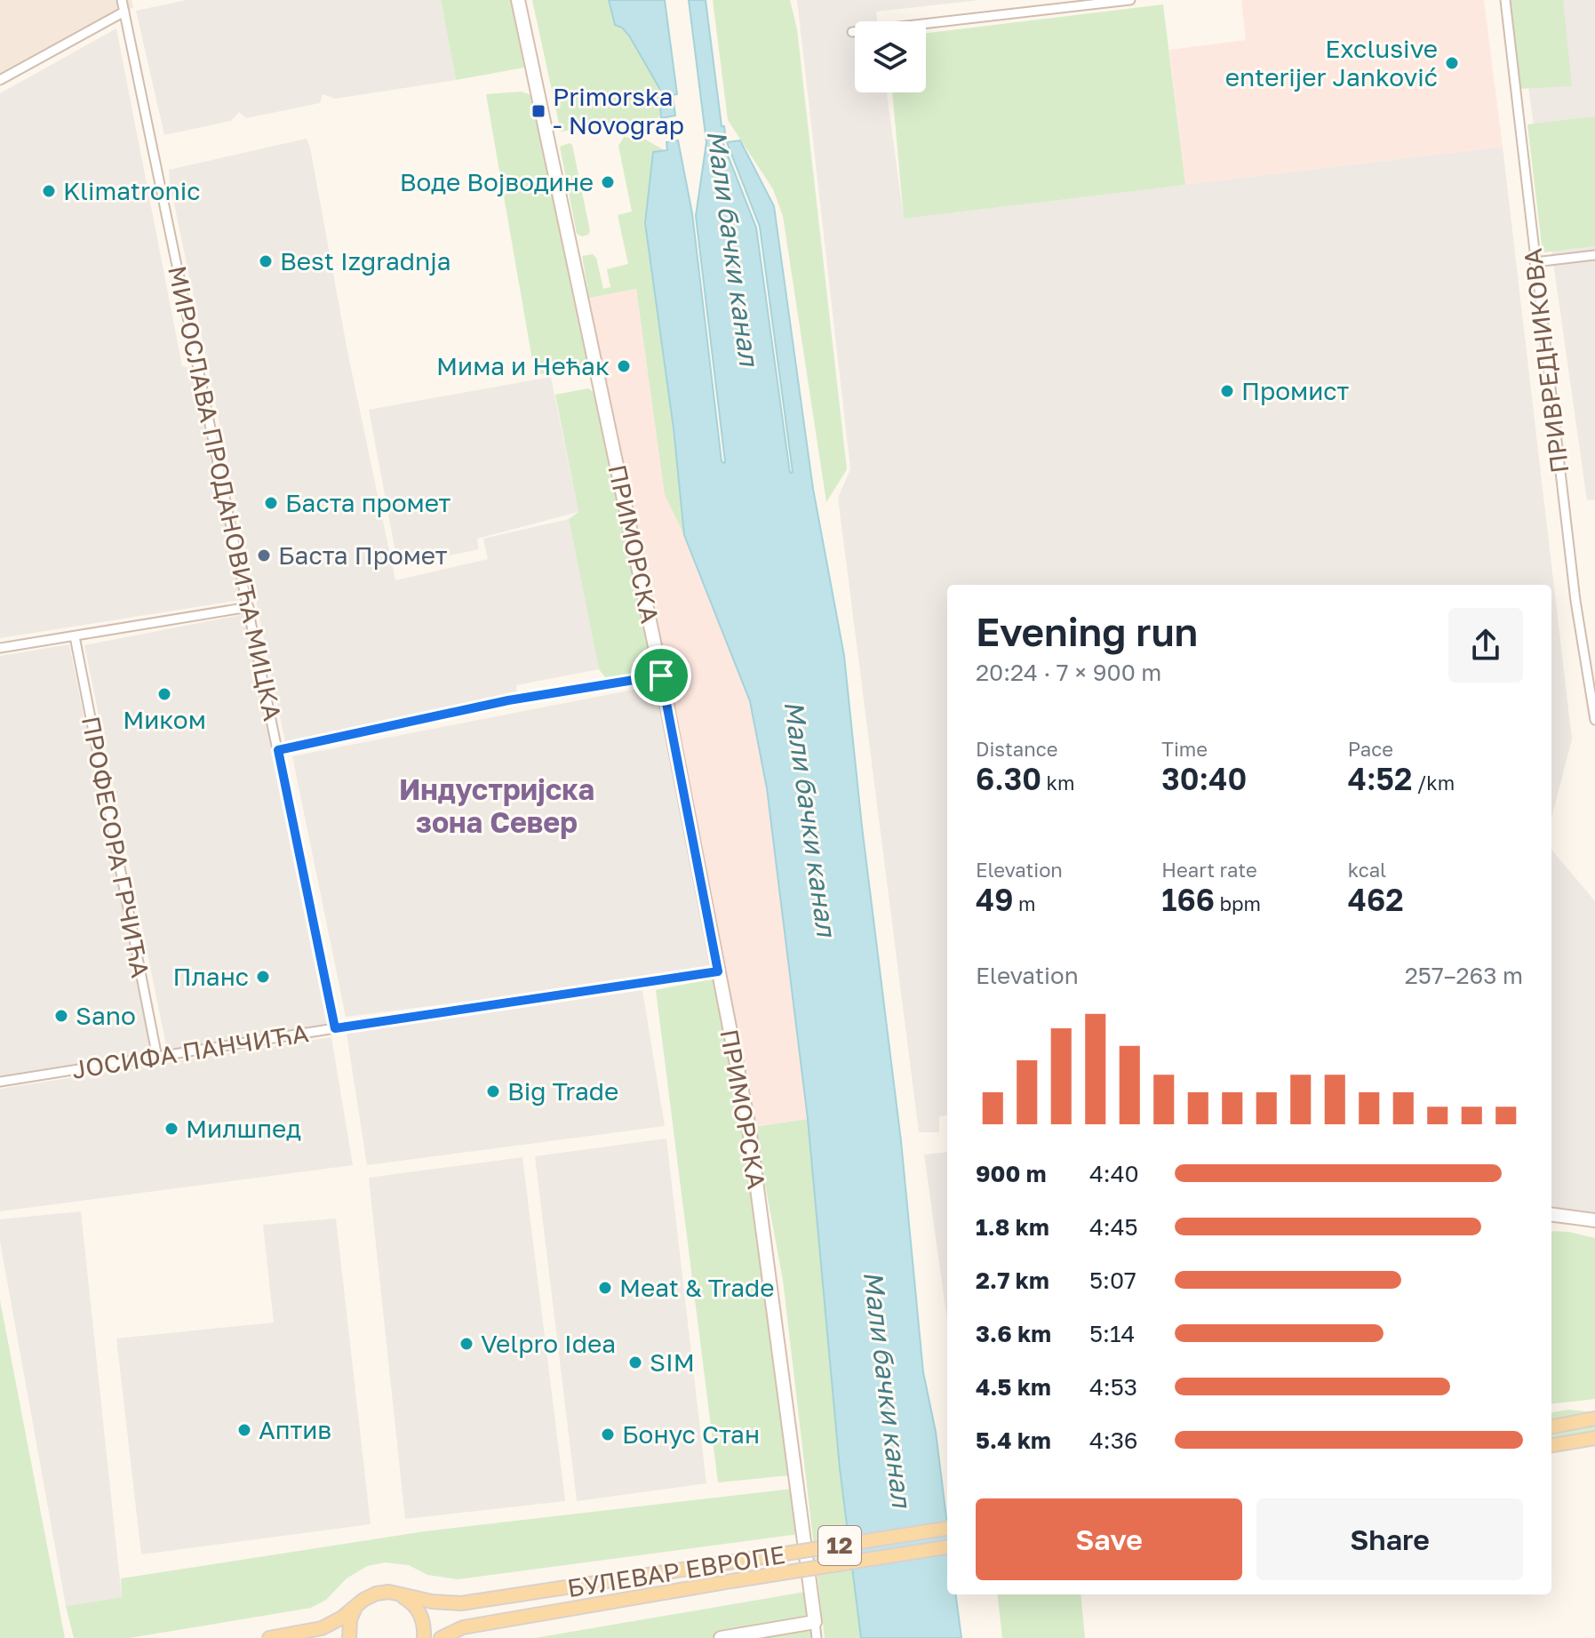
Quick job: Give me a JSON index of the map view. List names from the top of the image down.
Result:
{
  "streets": {
    "main road": ["12", "БУЛЕВАР ЕВРОПЕ"],
    "street": [
      "ПРИВРЕДНИКОВА",
      "МИРОСЛАВА ПРОДАНОВИЋА МИЦКА",
      "ПРИМОРСКА",
      "ПРОФЕСОРА ГРЧИЋА",
      "ЈОСИФА ПАНЧИЋА"
    ]
  },
  "crossings": [
    ["МИРОСЛАВА ПРОДАНОВИЋА МИЦКА", "ЈОСИФА ПАНЧИЋА"],
    ["ПРИМОРСКА", "ЈОСИФА ПАНЧИЋА"],
    ["ПРОФЕСОРА ГРЧИЋА", "ЈОСИФА ПАНЧИЋА"]
  ],
  "districts": ["Индустријска зона Север"],
  "water": ["Мали бачки канал"],
  "places": {
    "other": [
      "Exclusive enterijer Janković",
      "Воде Војводине",
      "Klimatronic",
      "Best Izgradnja",
      "Мима и Нећак",
      "Промист",
      "Баста промет",
      "Баста Промет",
      "Миком",
      "Планс",
      "Sano",
      "Big Trade",
      "Милшпед",
      "Meat & Trade",
      "Velpro Idea",
      "SIM",
      "Аптив",
      "Бонус Стан"
    ],
    "transit": ["Primorska - Novograp"]
  },
  "page": {
    "heading": ["Evening run", "20:24 · 7 × 900 m"],
    "stats": [
      ["Distance", "6.30 km"],
      ["Time", "30:40"],
      ["Pace", "4:52 /km"],
      ["Elevation", "49 m"],
      ["Heart rate", "166 bpm"],
      ["kcal", "462"]
    ],
    "chart": ["Elevation", "257–263 m"],
    "list": [
      {
        "name": "900 m",
        "note": "4:40"
      },
      {
        "name": "1.8 km",
        "note": "4:45"
      },
      {
        "name": "2.7 km",
        "note": "5:07"
      },
      {
        "name": "3.6 km",
        "note": "5:14"
      },
      {
        "name": "4.5 km",
        "note": "4:53"
      },
      {
        "name": "5.4 km",
        "note": "4:36"
      }
    ],
    "buttons": ["Save", "Share"]
  }
}
